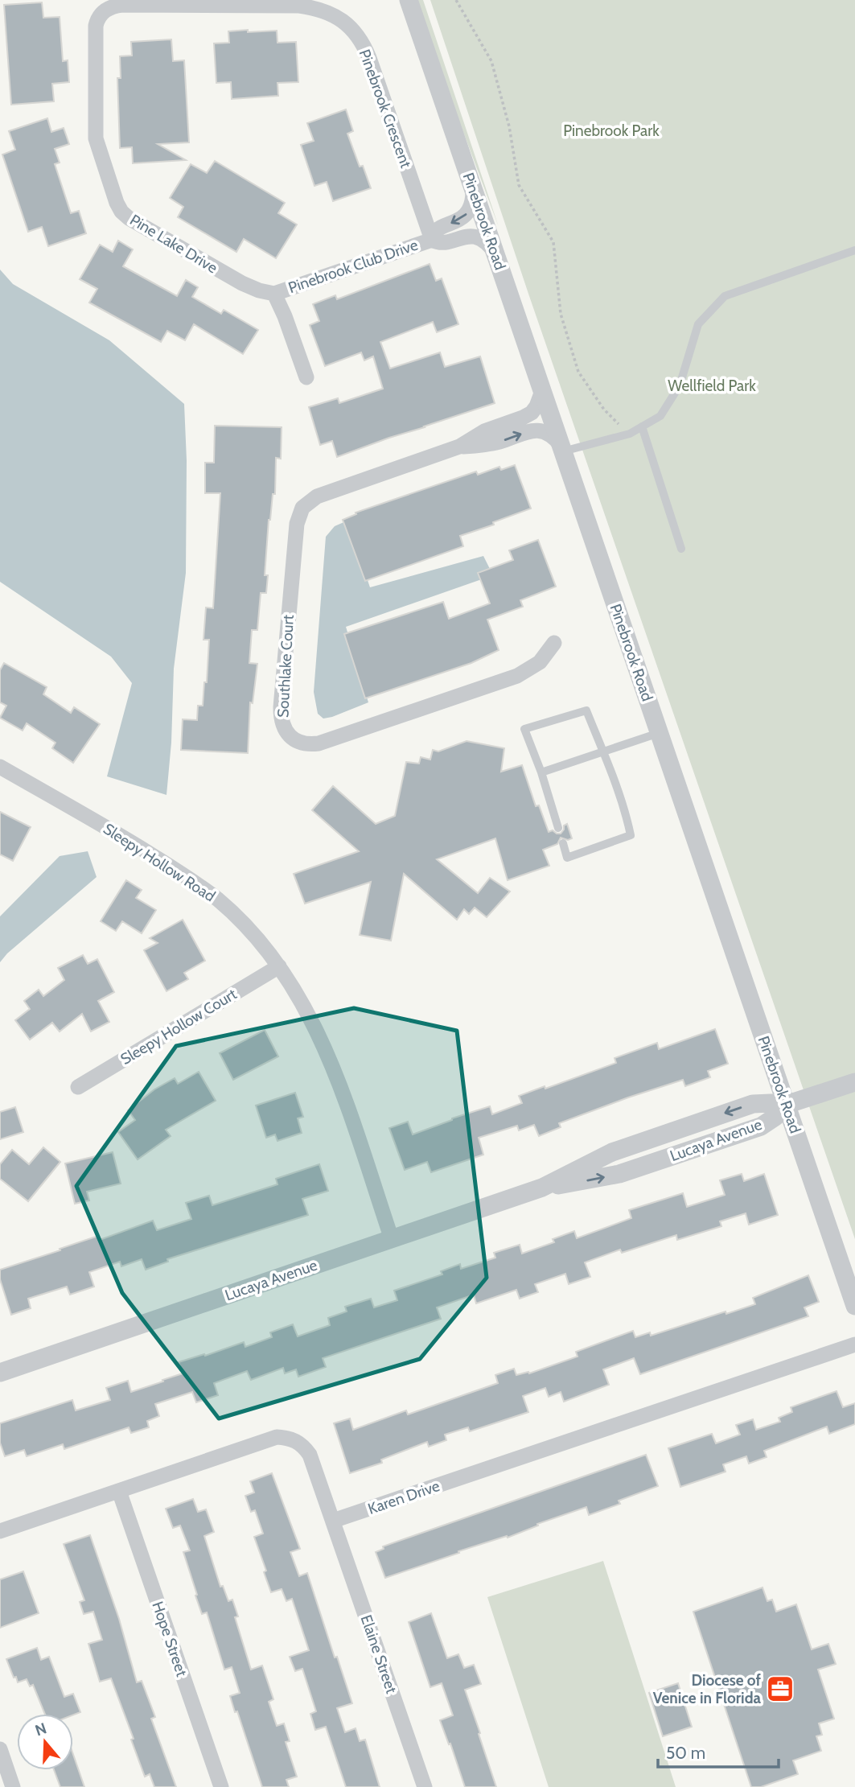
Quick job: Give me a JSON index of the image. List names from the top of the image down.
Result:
{
  "streets": {
    "street": [
      "Pinebrook Crescent",
      "Pinebrook Road",
      "Pine Lake Drive",
      "Pinebrook Club Drive",
      "Southlake Court",
      "Sleepy Hollow Road",
      "Sleepy Hollow Court",
      "Lucaya Avenue",
      "Karen Drive",
      "Hope Street",
      "Elaine Street"
    ]
  },
  "crossings": [
    ["Pinebrook Crescent", "Pine Lake Drive"],
    ["Pinebrook Crescent", "Pinebrook Club Drive"],
    ["Pinebrook Road", "Pinebrook Club Drive"],
    ["Pinebrook Road", "Southlake Court"],
    ["Pinebrook Road", "Lucaya Avenue"],
    ["Pine Lake Drive", "Pinebrook Club Drive"],
    ["Sleepy Hollow Road", "Sleepy Hollow Court"],
    ["Sleepy Hollow Road", "Lucaya Avenue"],
    ["Karen Drive", "Elaine Street"]
  ],
  "parks": ["Pinebrook Park", "Wellfield Park"],
  "places": {
    "office": ["Diocese of Venice in Florida"]
  },
  "scale_bar": "50 m",
  "north": "top"
}
